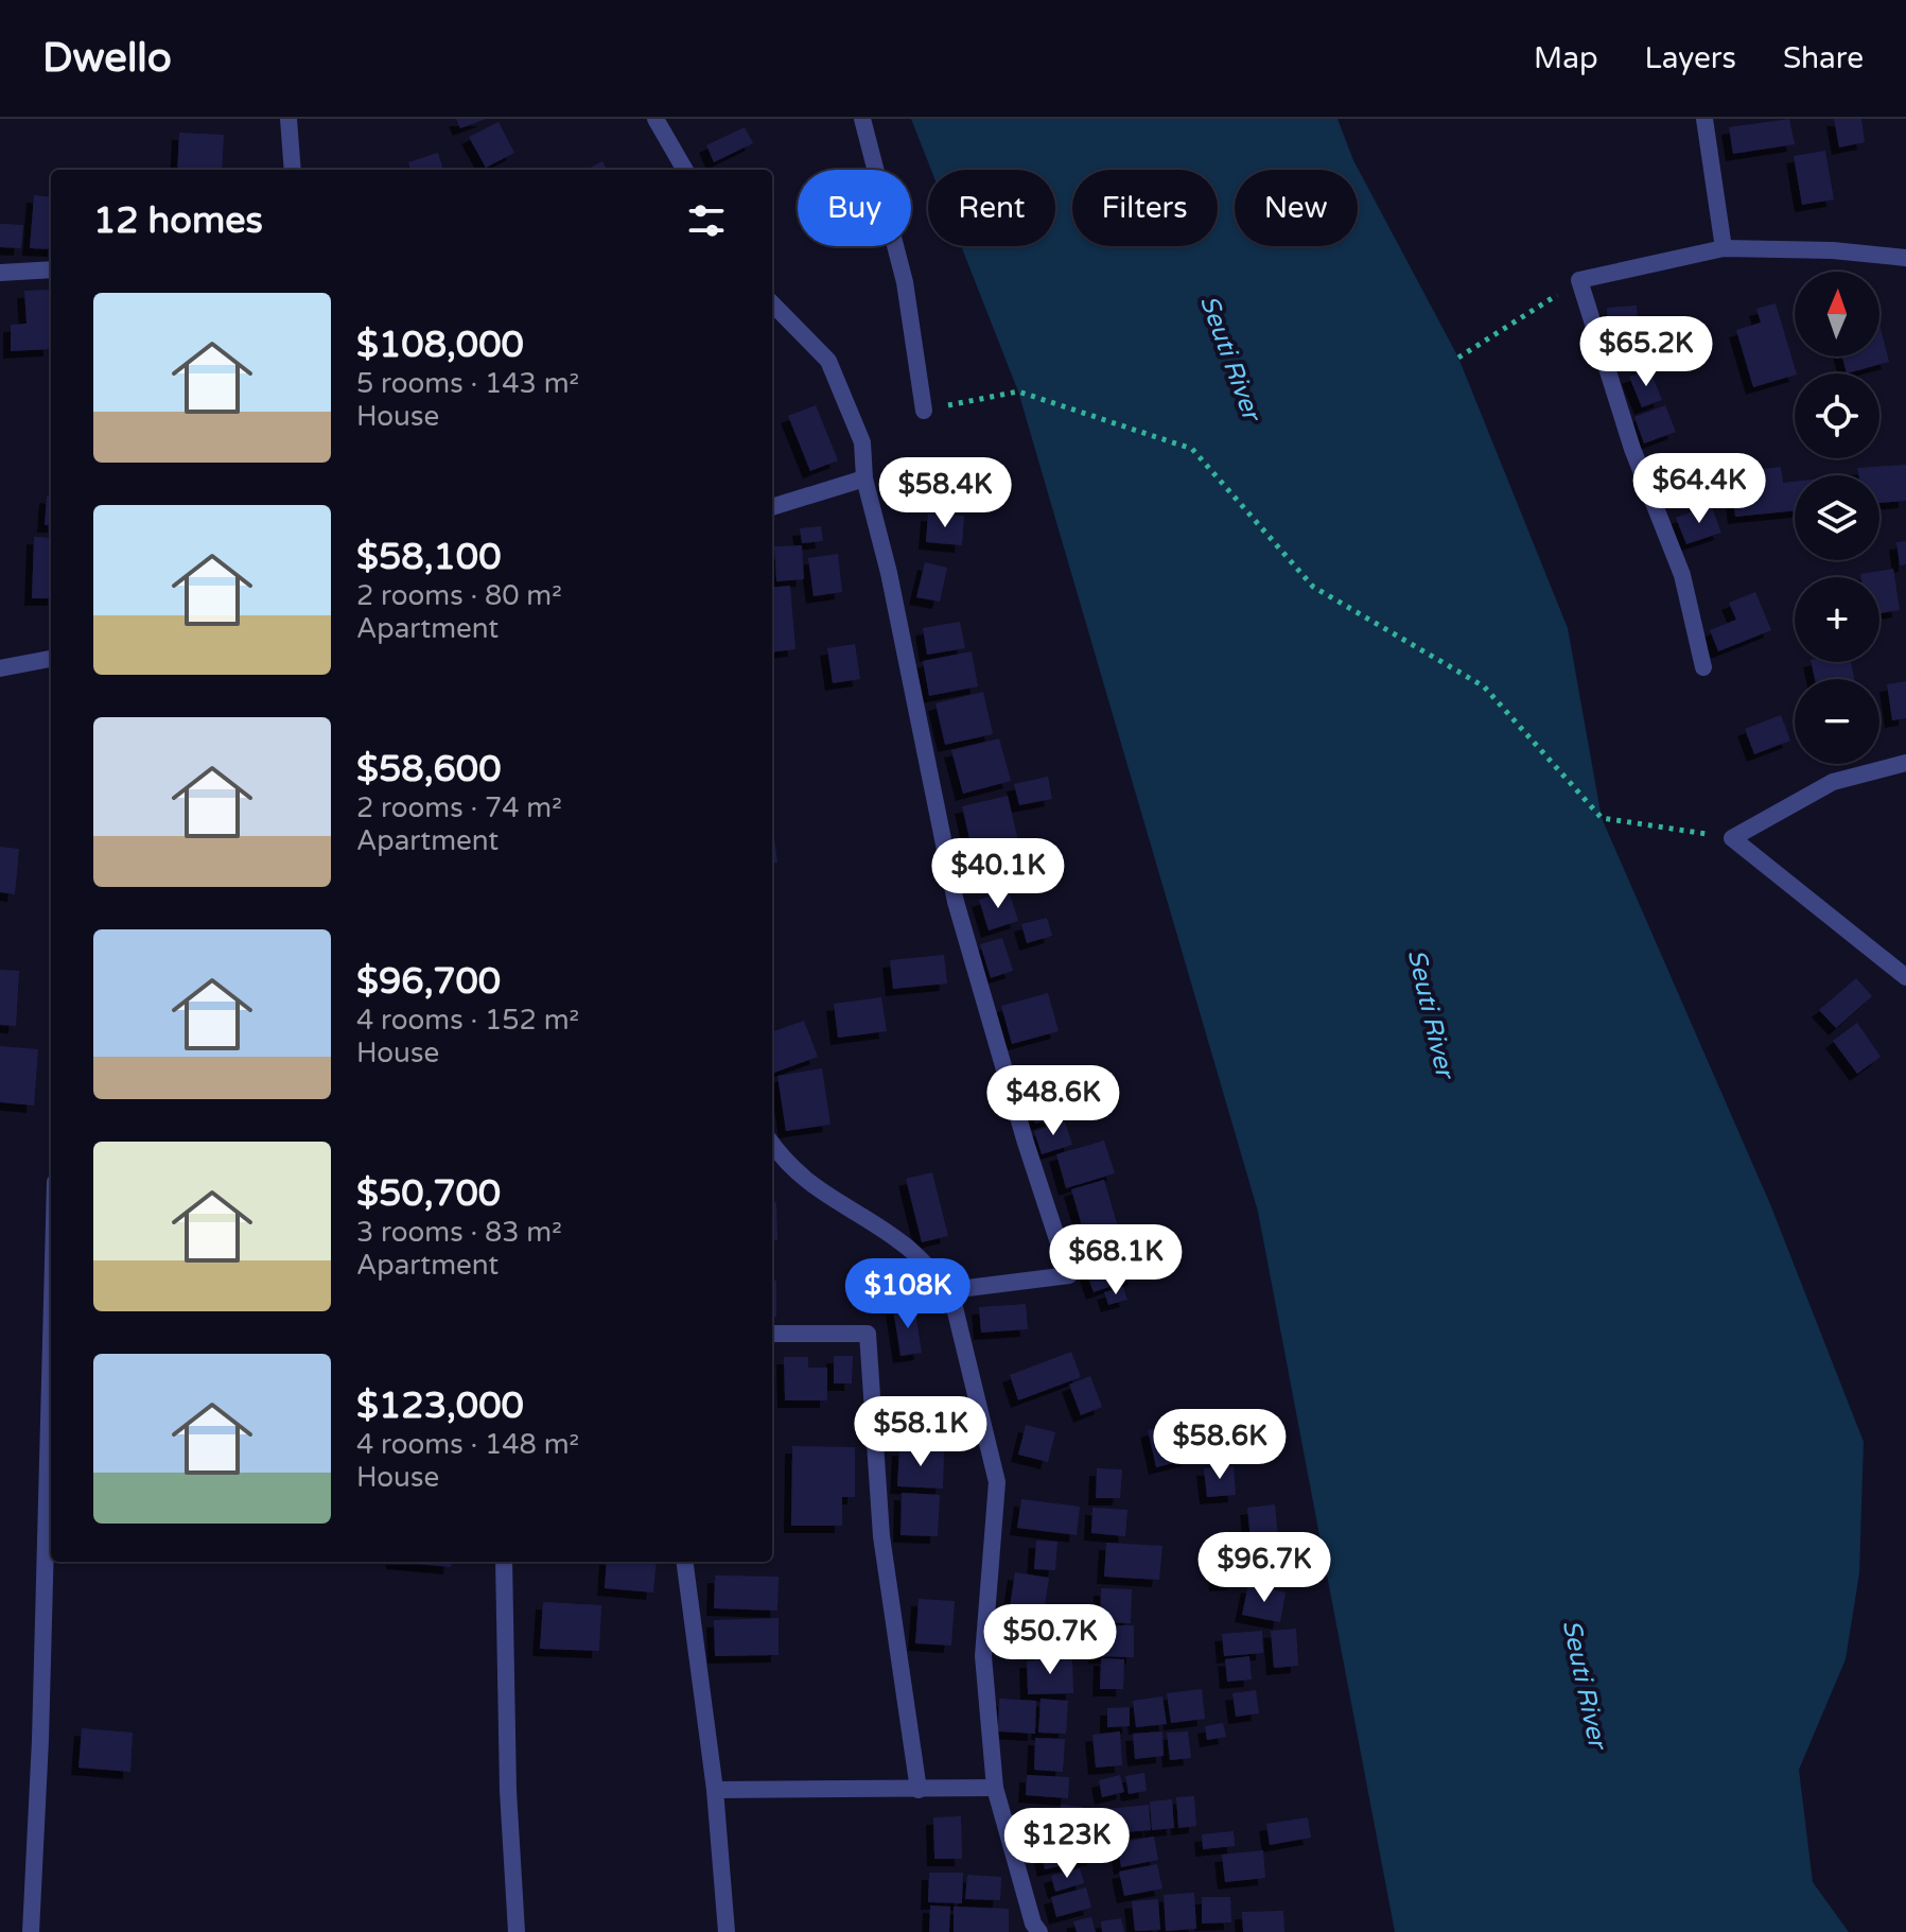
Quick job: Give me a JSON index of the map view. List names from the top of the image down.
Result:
{
  "water": ["Seuti River"],
  "north": "top",
  "page": {
    "header": "Dwello",
    "nav": ["Map", "Layers", "Share"],
    "chip": [
      "Buy",
      "Rent",
      "Filters",
      "New"
    ],
    "heading": "12 homes",
    "map_buttons": ["+", "−"],
    "list": [
      {
        "name": "$108,000",
        "note": "5 rooms · 143 m² · House"
      },
      {
        "name": "$58,100",
        "note": "2 rooms · 80 m² · Apartment"
      },
      {
        "name": "$58,600",
        "note": "2 rooms · 74 m² · Apartment"
      },
      {
        "name": "$96,700",
        "note": "4 rooms · 152 m² · House"
      },
      {
        "name": "$50,700",
        "note": "3 rooms · 83 m² · Apartment"
      },
      {
        "name": "$123,000",
        "note": "4 rooms · 148 m² · House"
      }
    ],
    "price": [
      "$65.2K",
      "$64.4K",
      "$58.4K",
      "$40.1K",
      "$48.6K",
      "$68.1K",
      "$108K",
      "$58.1K",
      "$58.6K",
      "$96.7K",
      "$50.7K",
      "$123K"
    ]
  }
}
